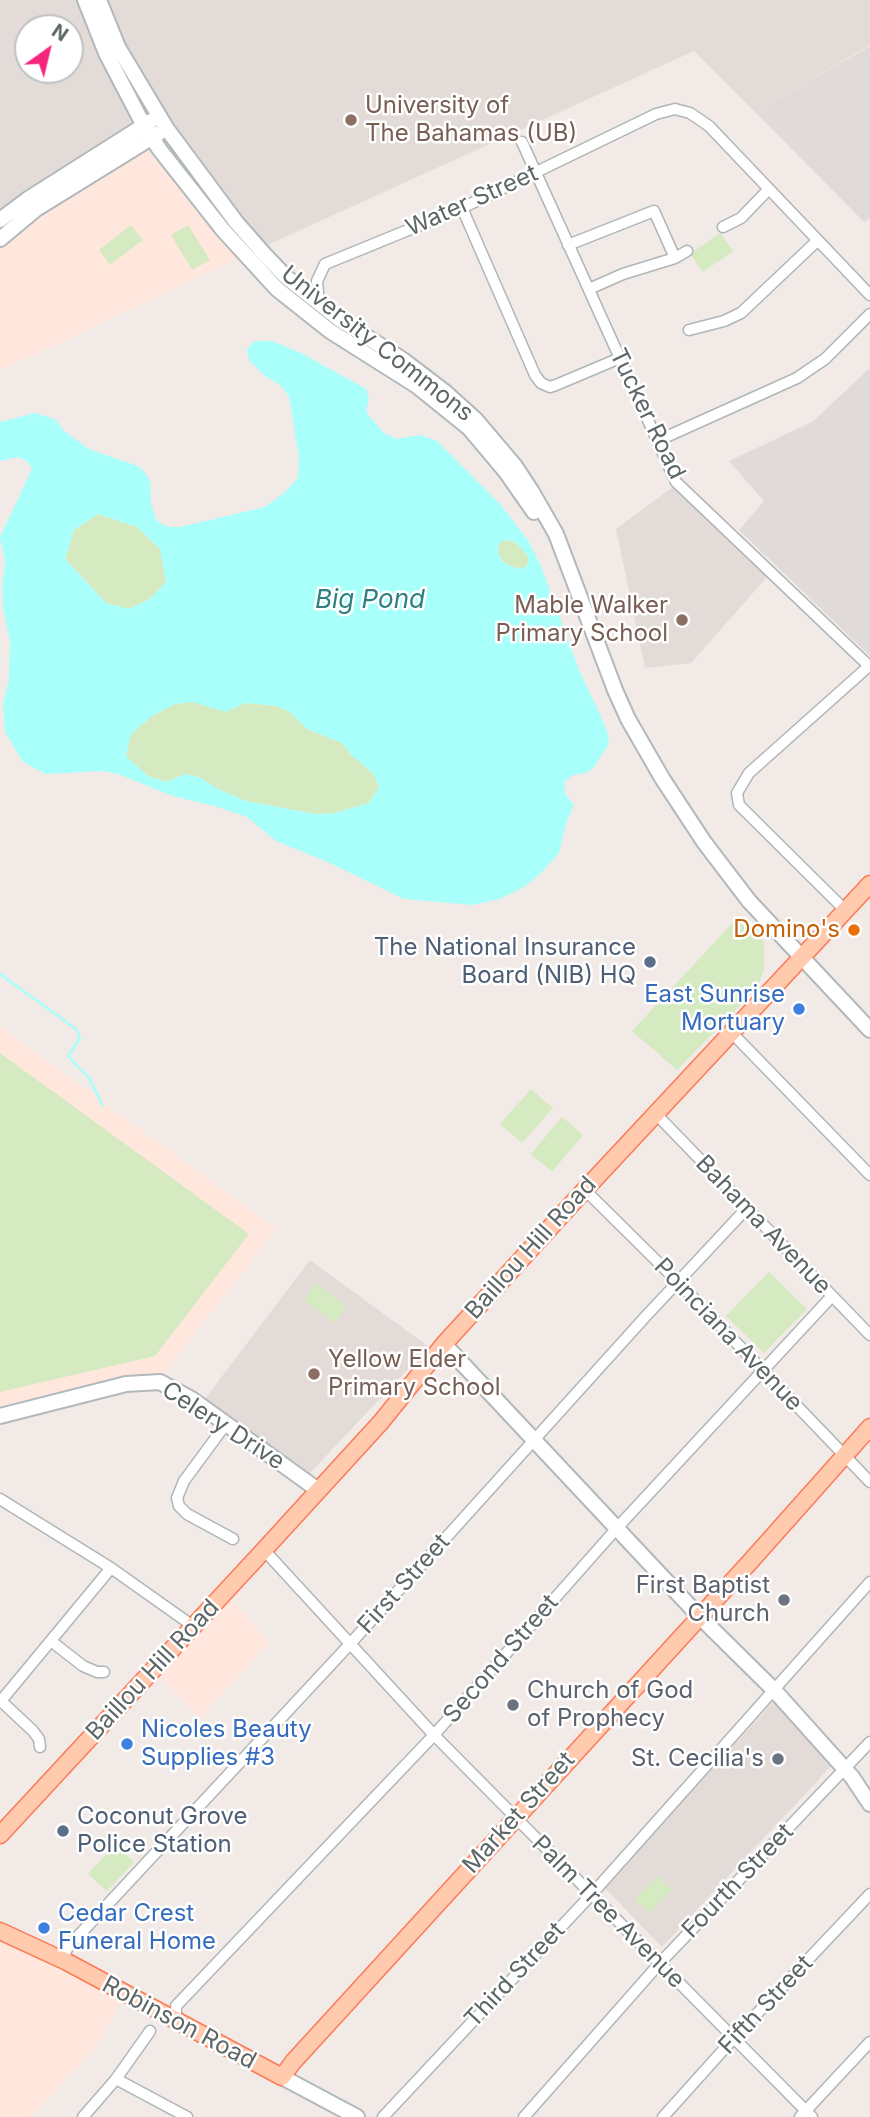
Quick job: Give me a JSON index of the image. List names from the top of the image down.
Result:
{
  "streets": {
    "main road": [
      "University Commons",
      "Baillou Hill Road",
      "Celery Drive",
      "Market Street",
      "Robinson Road"
    ],
    "street": [
      "Water Street",
      "Tucker Road",
      "Bahama Avenue",
      "Poinciana Avenue",
      "First Street",
      "Second Street",
      "Fourth Street",
      "Palm Tree Avenue",
      "Third Street",
      "Fifth Street"
    ]
  },
  "crossings": [
    ["Water Street", "University Commons"],
    ["Water Street", "Tucker Road"],
    ["University Commons", "Baillou Hill Road"],
    ["Bahama Avenue", "Baillou Hill Road"],
    ["Bahama Avenue", "First Street"],
    ["Bahama Avenue", "Second Street"],
    ["Baillou Hill Road", "Poinciana Avenue"],
    ["Baillou Hill Road", "Celery Drive"],
    ["Baillou Hill Road", "Palm Tree Avenue"],
    ["Poinciana Avenue", "First Street"],
    ["Poinciana Avenue", "Second Street"],
    ["Poinciana Avenue", "Market Street"],
    ["First Street", "Palm Tree Avenue"],
    ["First Street", "Robinson Road"],
    ["Second Street", "Palm Tree Avenue"],
    ["Second Street", "Robinson Road"],
    ["Market Street", "Palm Tree Avenue"],
    ["Market Street", "Robinson Road"],
    ["Fourth Street", "Palm Tree Avenue"],
    ["Palm Tree Avenue", "Third Street"],
    ["Palm Tree Avenue", "Fifth Street"]
  ],
  "water": ["Big Pond"],
  "places": [
    "University of The Bahamas (UB)",
    "Mable Walker Primary School",
    "Domino's",
    "The National Insurance Board (NIB) HQ",
    "East Sunrise Mortuary",
    "Yellow Elder Primary School",
    "First Baptist Church",
    "Church of God of Prophecy",
    "Nicoles Beauty Supplies #3",
    "St. Cecilia's",
    "Coconut Grove Police Station",
    "Cedar Crest Funeral Home"
  ],
  "north": "top right"
}
